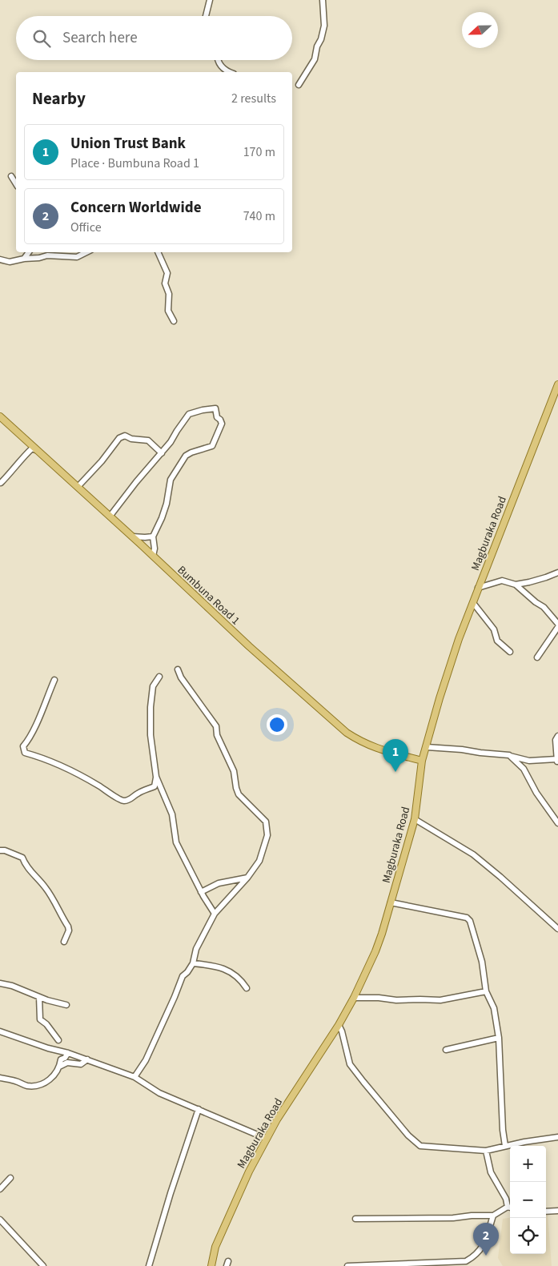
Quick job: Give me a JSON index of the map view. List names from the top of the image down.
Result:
{
  "streets": {
    "main road": ["Magburaka Road", "Bumbuna Road 1"]
  },
  "crossings": [
    ["Magburaka Road", "Bumbuna Road 1"]
  ],
  "north": "left",
  "page": {
    "search": "Search here",
    "heading": ["Nearby", "2 results"],
    "list": [
      {
        "mark": "1",
        "name": "Union Trust Bank",
        "note": "Place · Bumbuna Road 1",
        "value": "170 m"
      },
      {
        "mark": "2",
        "name": "Concern Worldwide",
        "note": "Office",
        "value": "740 m"
      }
    ],
    "pins": ["1", "2"],
    "map_buttons": ["+", "−"]
  }
}
